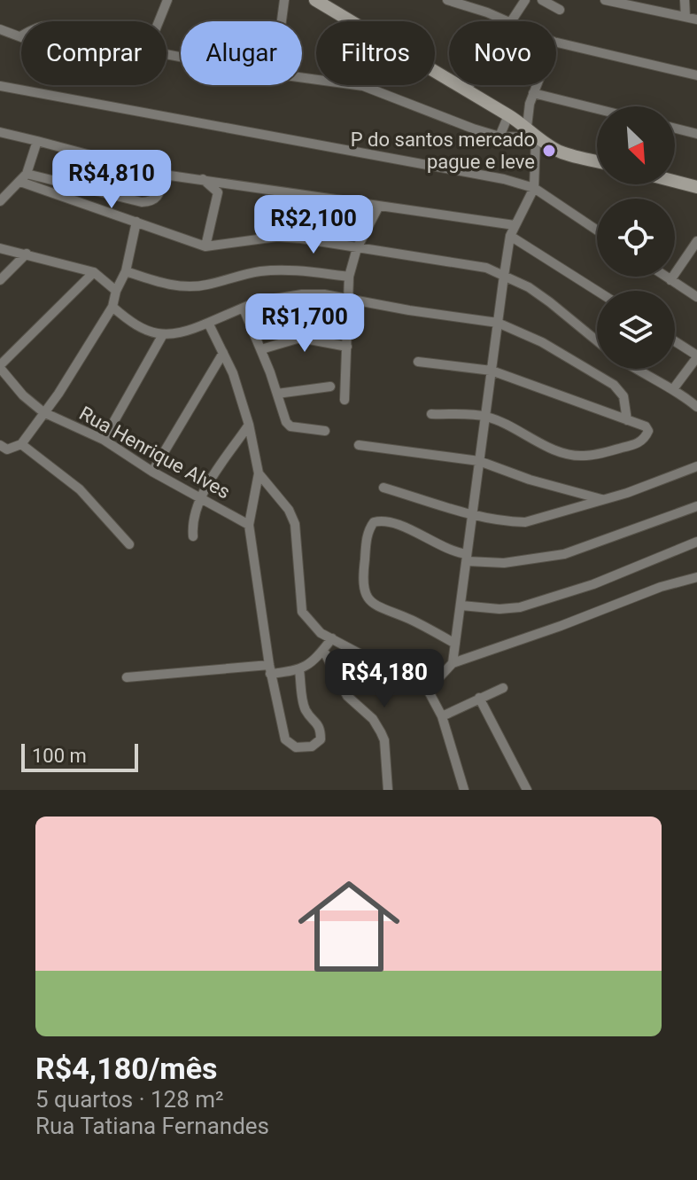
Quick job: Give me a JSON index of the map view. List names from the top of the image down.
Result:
{
  "streets": {
    "street": ["Rua Henrique Alves"]
  },
  "places": ["P do santos mercado pague e leve"],
  "scale_bar": "100 m",
  "north": "bottom right",
  "page": {
    "chip": [
      "Comprar",
      "Alugar",
      "Filtros",
      "Novo"
    ],
    "price": [
      "R$4,810",
      "R$2,100",
      "R$1,700",
      "R$4,180"
    ],
    "scale": "100 m",
    "list": [
      {
        "name": "R$4,180/mês",
        "note": "5 quartos · 128 m² · Rua Tatiana Fernandes"
      }
    ]
  }
}
